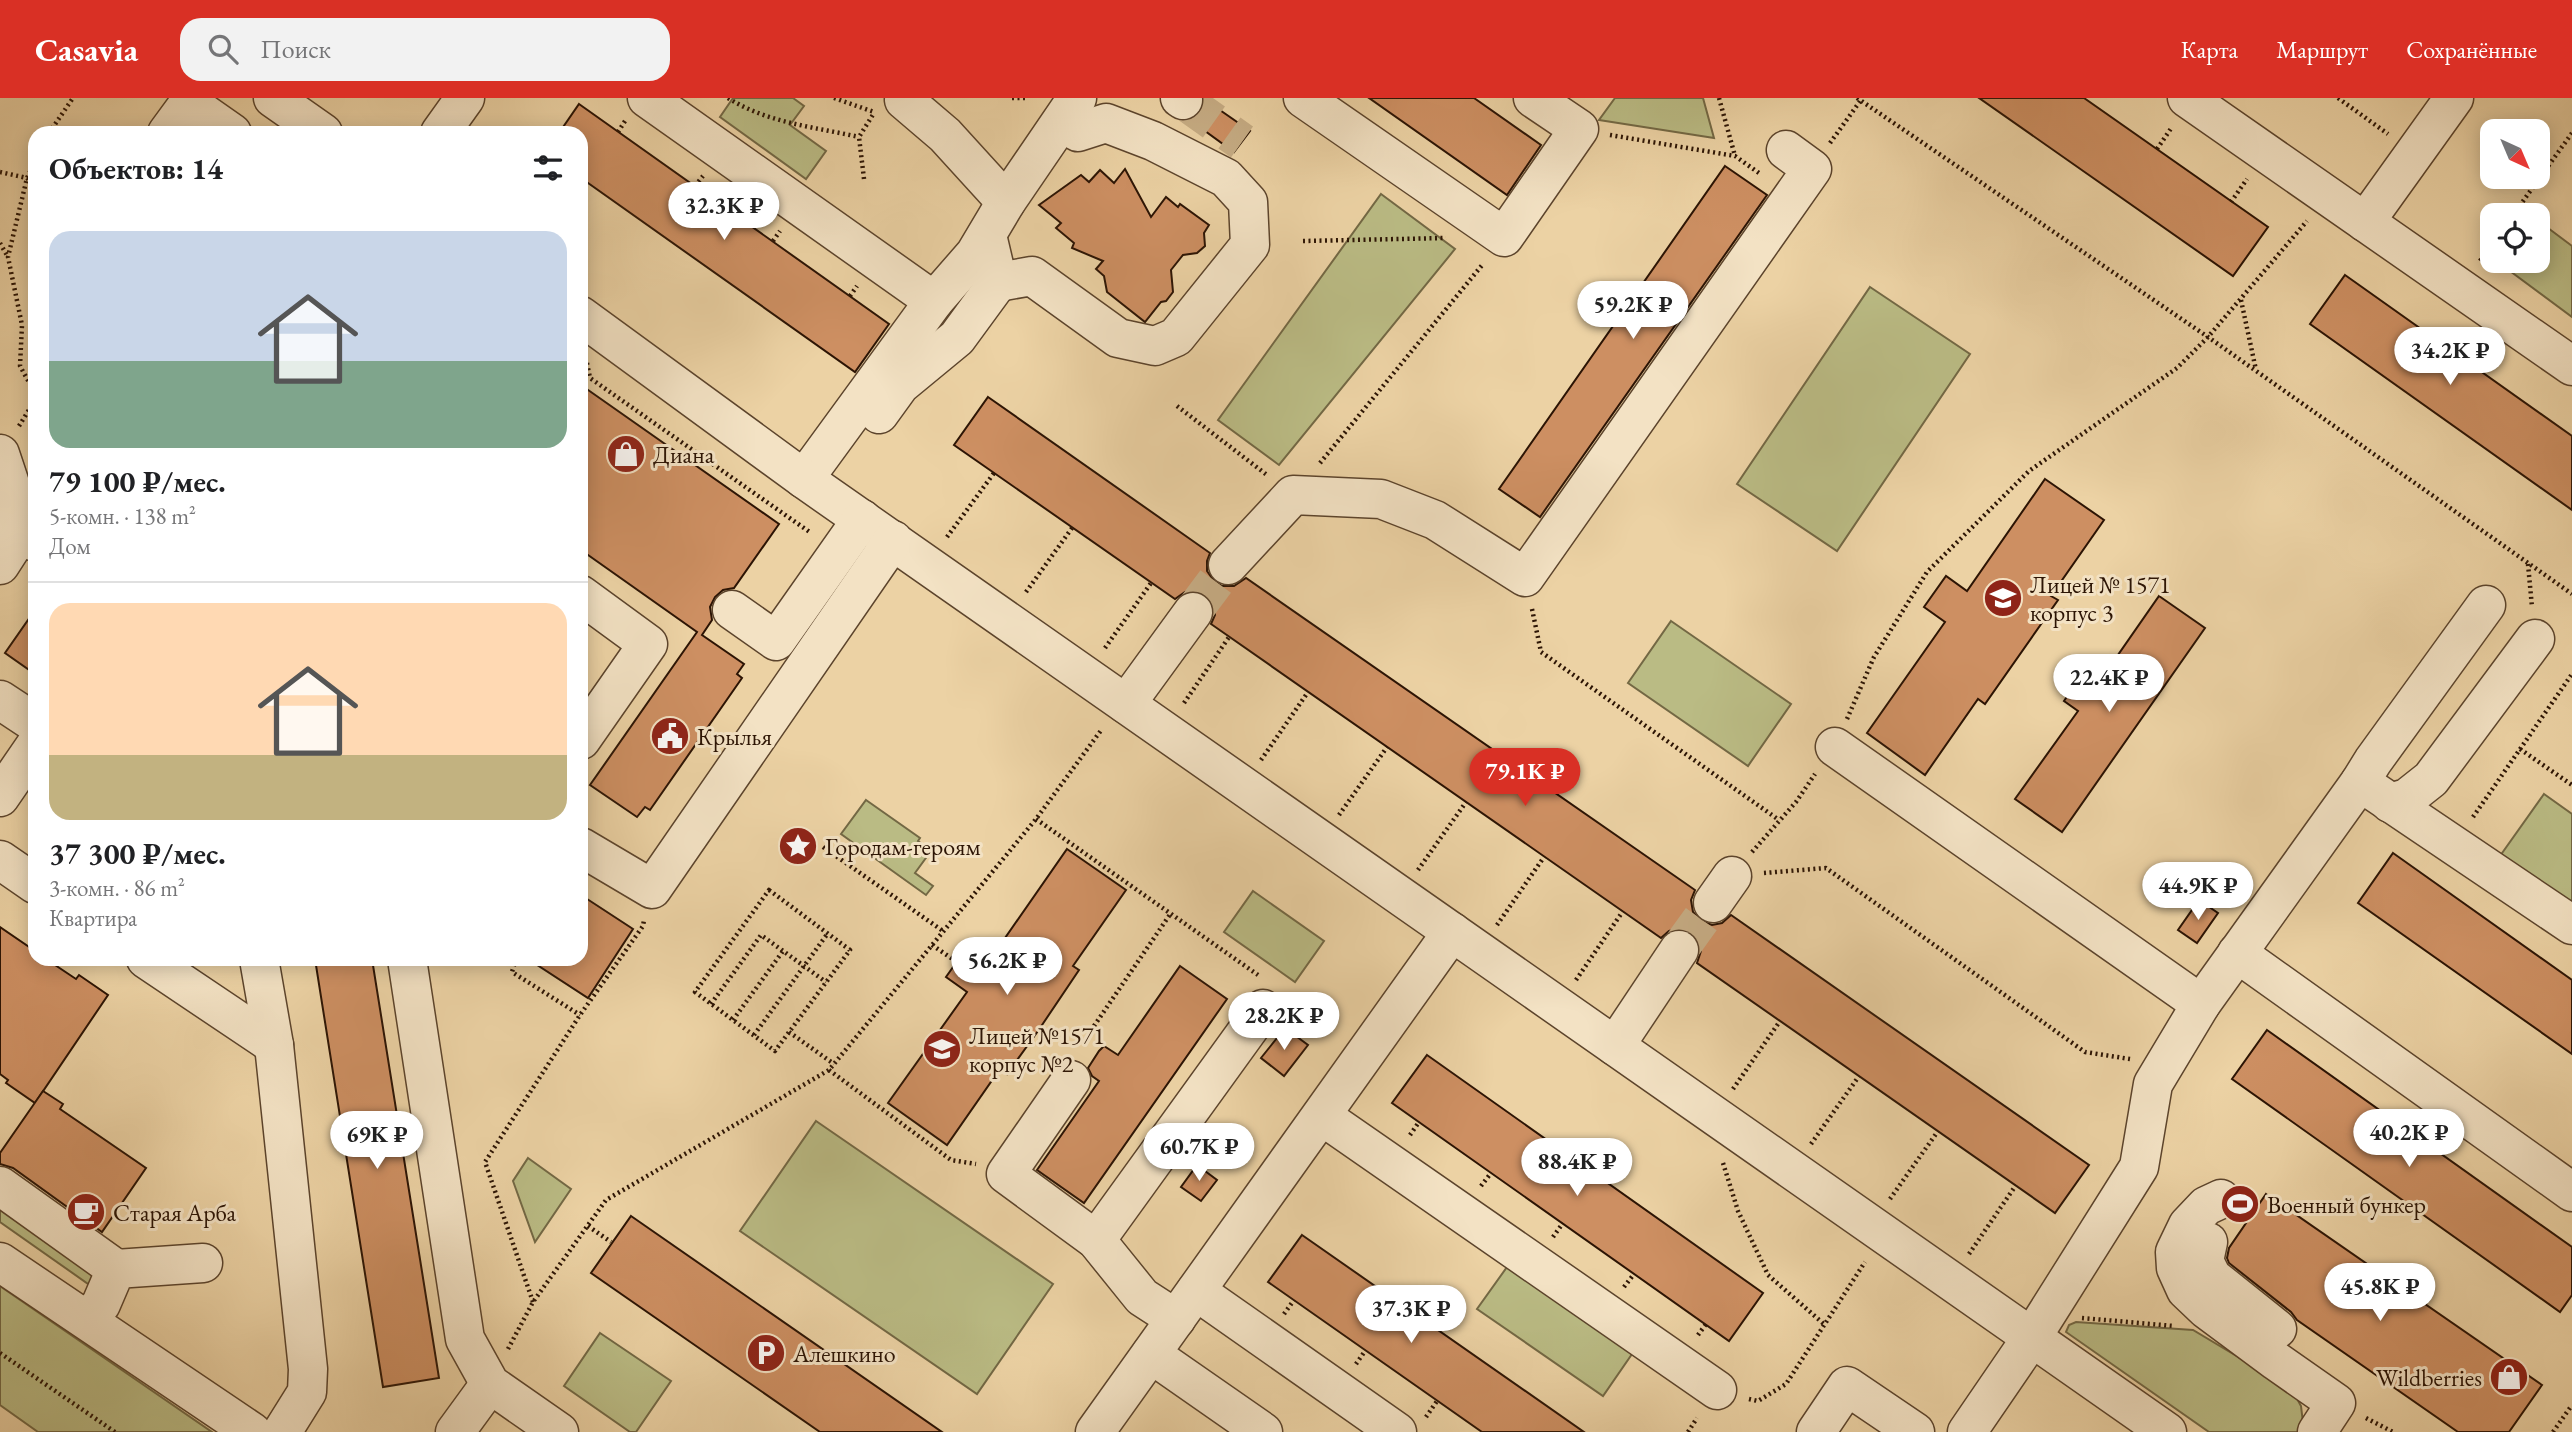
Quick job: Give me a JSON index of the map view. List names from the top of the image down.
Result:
{
  "places": {
    "shop": ["Диана", "Wildberries"],
    "school or university": ["Лицей № 1571 корпус 3", "Лицей №1571 корпус №2"],
    "public building": ["Крылья"],
    "place": ["Городам-героям"],
    "sports": ["Военный бункер"],
    "cafe": ["Старая Арба"],
    "parking": ["Алешкино"]
  },
  "north": "bottom right",
  "page": {
    "header": "Casavia",
    "search": "Поиск",
    "nav": ["Карта", "Маршрут", "Сохранённые"],
    "heading": "Объектов: 14",
    "price": [
      "32.3K ₽",
      "59.2K ₽",
      "34.2K ₽",
      "22.4K ₽",
      "79.1K ₽",
      "44.9K ₽",
      "56.2K ₽",
      "28.2K ₽",
      "40.2K ₽",
      "69K ₽",
      "60.7K ₽",
      "88.4K ₽",
      "45.8K ₽",
      "37.3K ₽"
    ],
    "list": [
      {
        "name": "79 100 ₽/мес.",
        "note": "5-комн. · 138 m² · Дом"
      },
      {
        "name": "37 300 ₽/мес.",
        "note": "3-комн. · 86 m² · Квартира"
      }
    ]
  }
}
